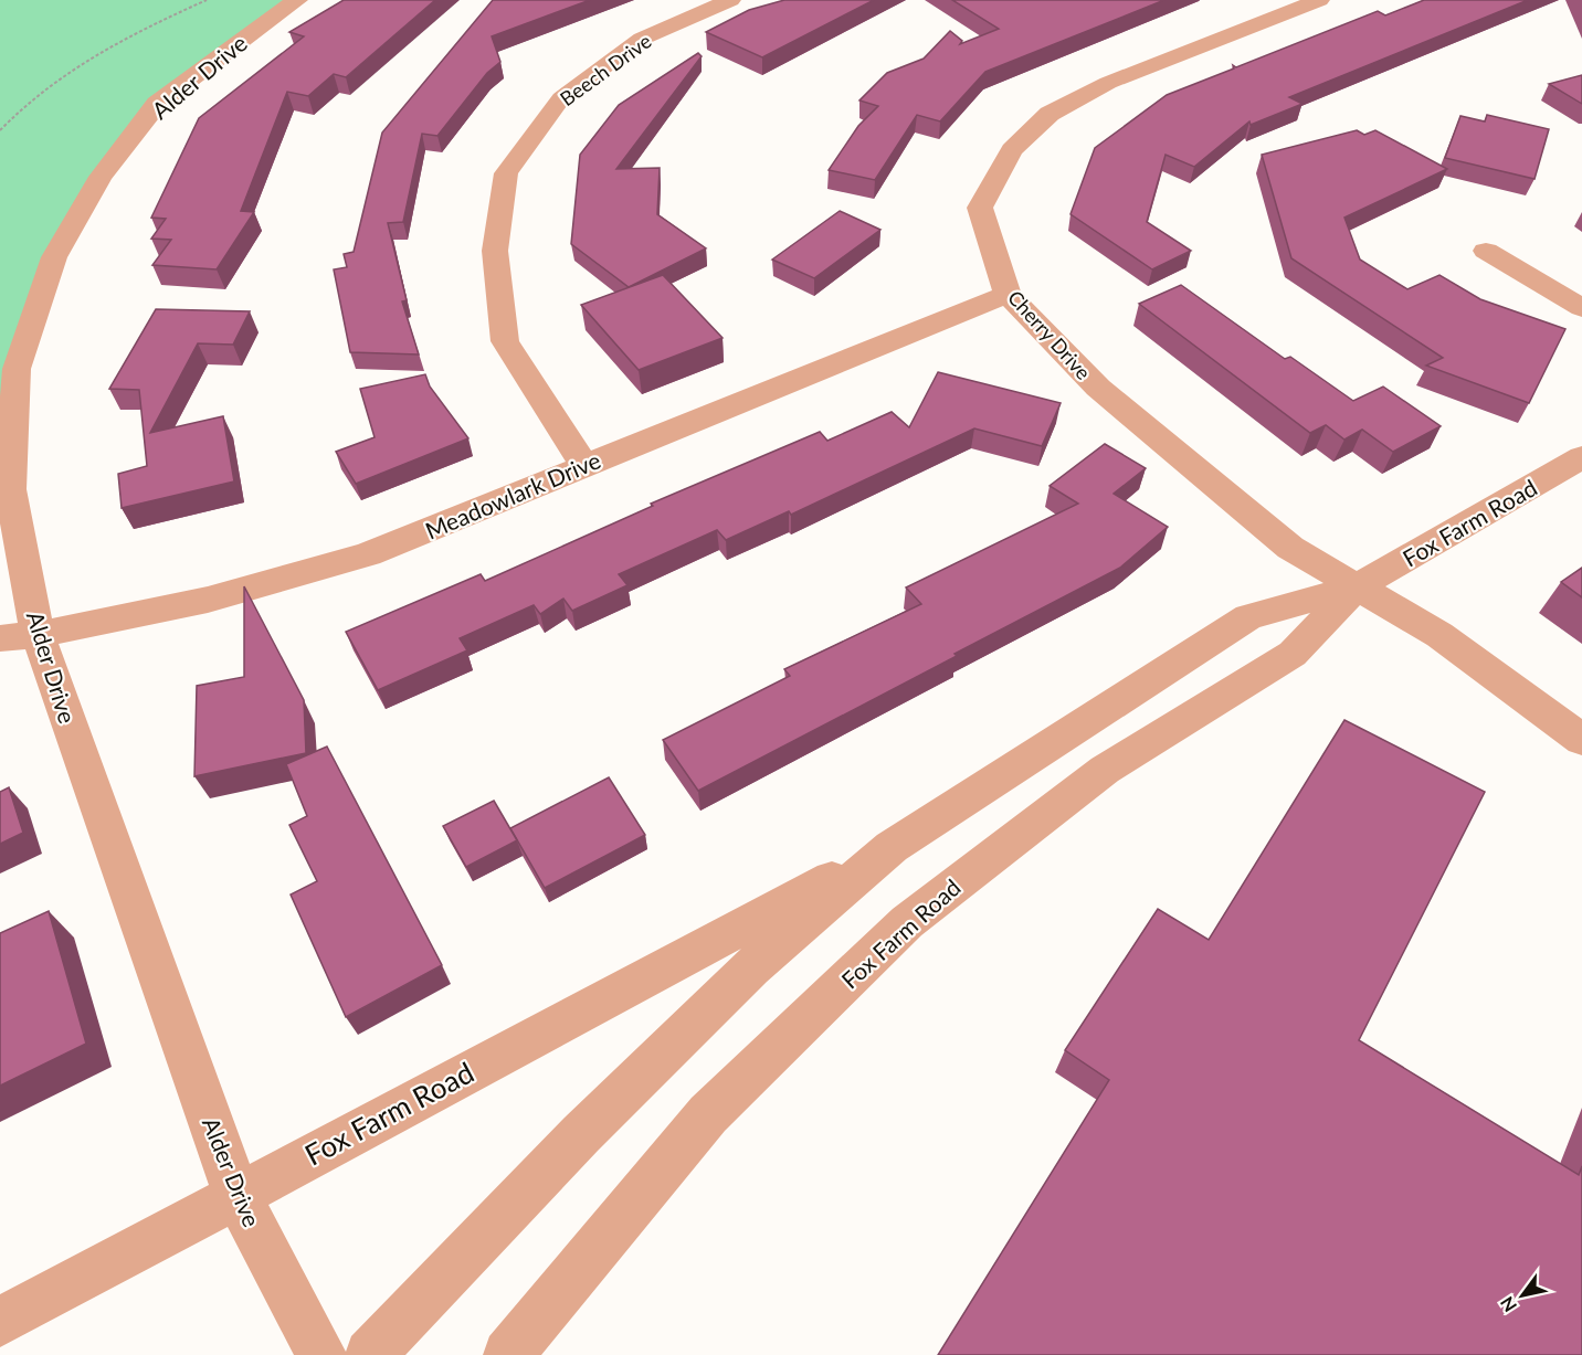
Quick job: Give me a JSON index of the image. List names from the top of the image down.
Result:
{
  "streets": {
    "street": [
      "Beech Drive",
      "Alder Drive",
      "Cherry Drive",
      "Meadowlark Drive",
      "Fox Farm Road"
    ]
  },
  "crossings": [
    ["Beech Drive", "Meadowlark Drive"],
    ["Alder Drive", "Meadowlark Drive"],
    ["Alder Drive", "Fox Farm Road"],
    ["Cherry Drive", "Meadowlark Drive"],
    ["Cherry Drive", "Fox Farm Road"]
  ],
  "north": "bottom left"
}
